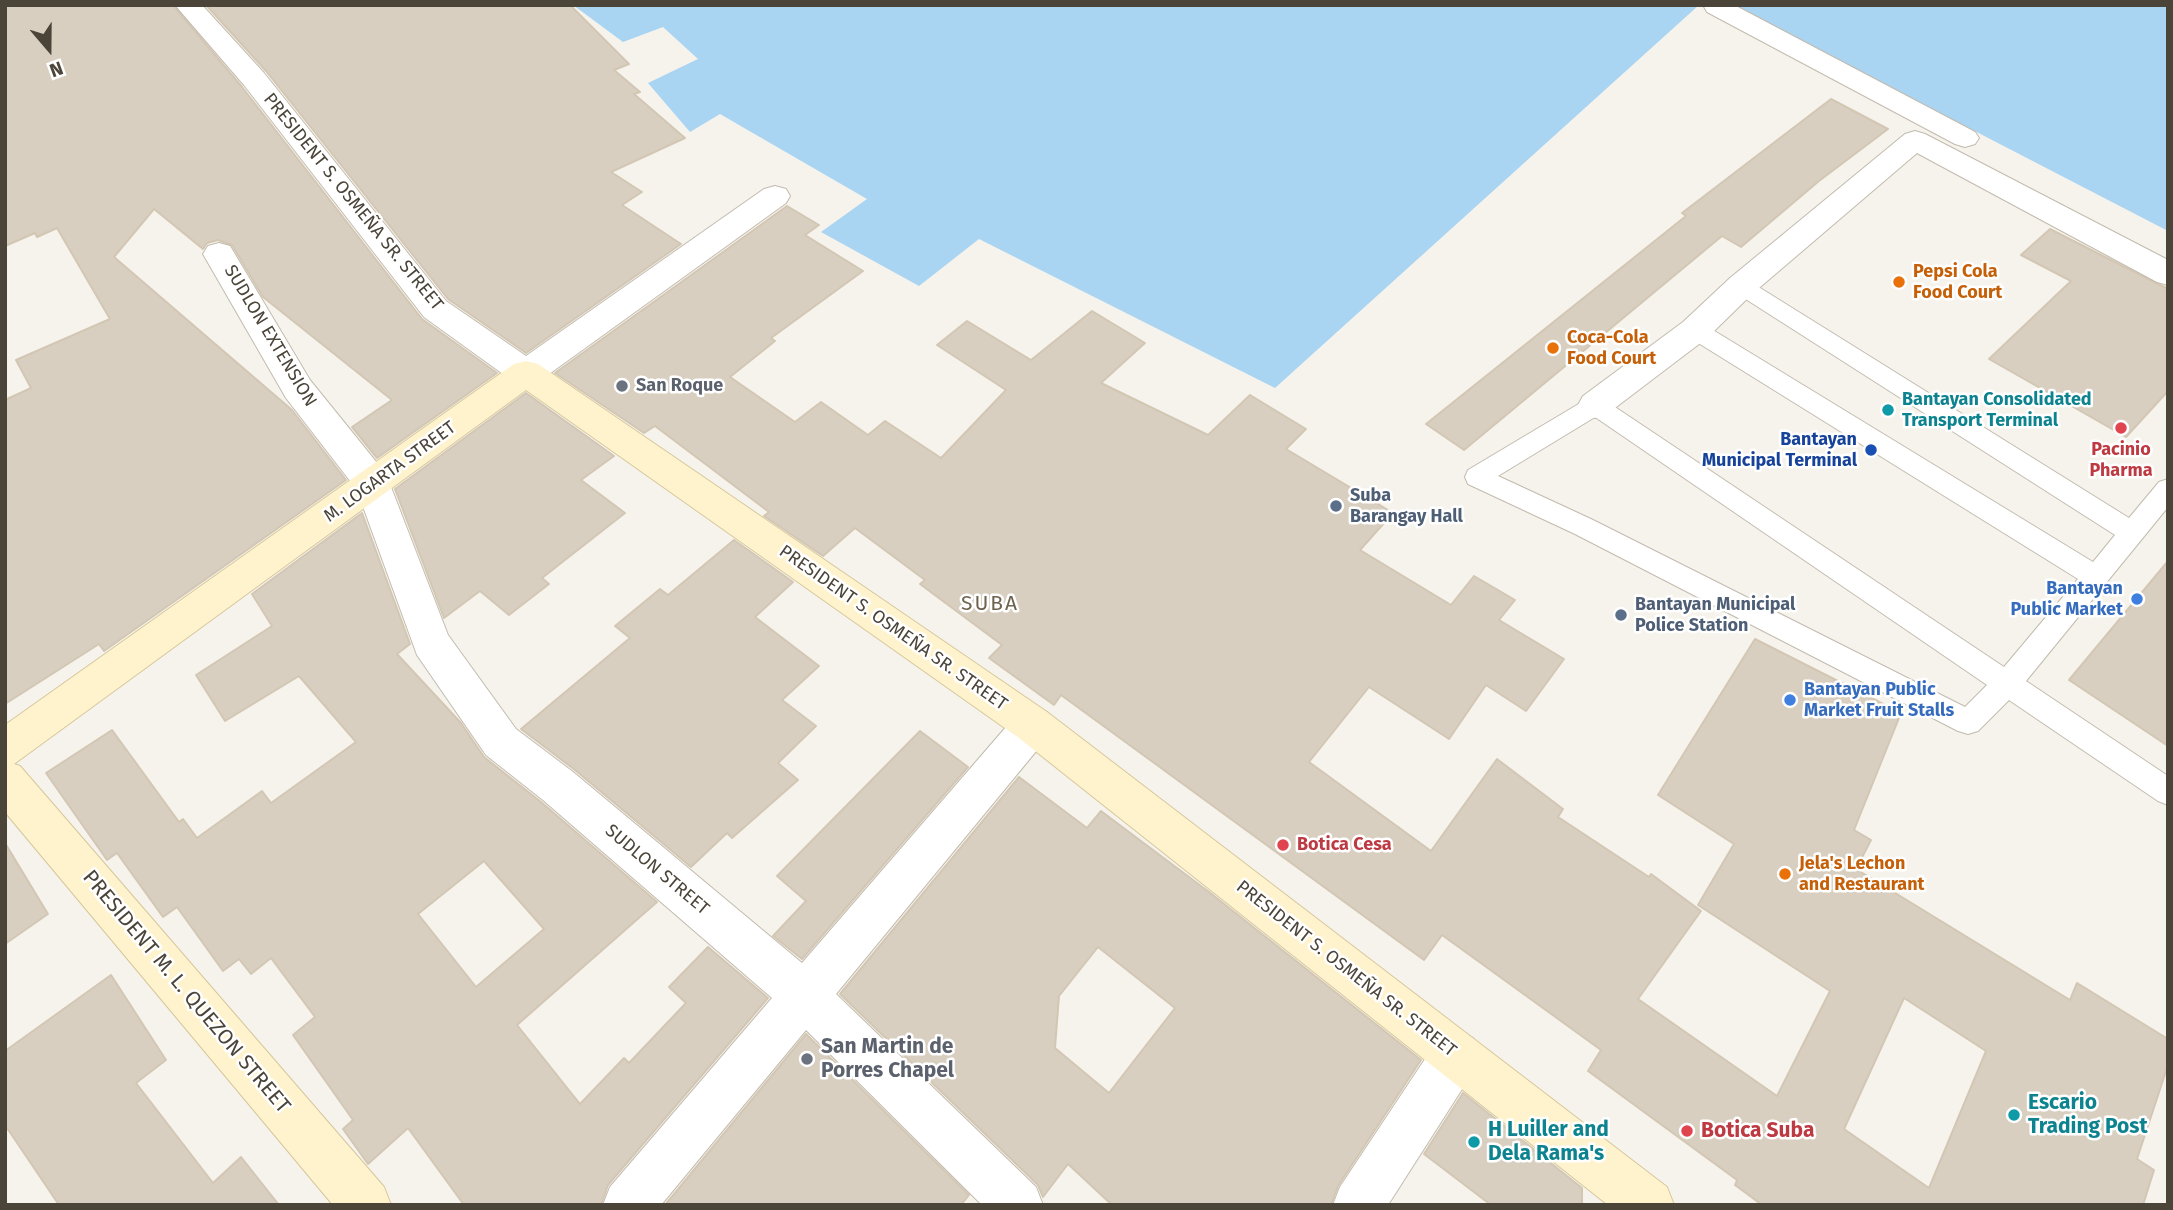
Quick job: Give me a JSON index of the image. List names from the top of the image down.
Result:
{
  "streets": {
    "street": [
      "PRESIDENT S. OSMEÑA SR. STREET",
      "SUDLON EXTENSION",
      "M. LOGARTA STREET",
      "SUDLON STREET",
      "PRESIDENT M. L. QUEZON STREET"
    ]
  },
  "crossings": [
    ["PRESIDENT S. OSMEÑA SR. STREET", "M. LOGARTA STREET"],
    ["SUDLON EXTENSION", "M. LOGARTA STREET"],
    ["SUDLON EXTENSION", "SUDLON STREET"],
    ["M. LOGARTA STREET", "SUDLON STREET"]
  ],
  "districts": ["SUBA"],
  "places": [
    "Pepsi Cola Food Court",
    "Coca-Cola Food Court",
    "San Roque",
    "Bantayan Consolidated Transport Terminal",
    "Pacinio Pharma",
    "Bantayan Municipal Terminal",
    "Suba Barangay Hall",
    "Bantayan Public Market",
    "Bantayan Municipal Police Station",
    "Bantayan Public Market Fruit Stalls",
    "Botica Cesa",
    "Jela's Lechon and Restaurant",
    "San Martin de Porres Chapel",
    "Escario Trading Post",
    "Botica Suba",
    "H Luiller and Dela Rama's"
  ],
  "north": "bottom"
}
